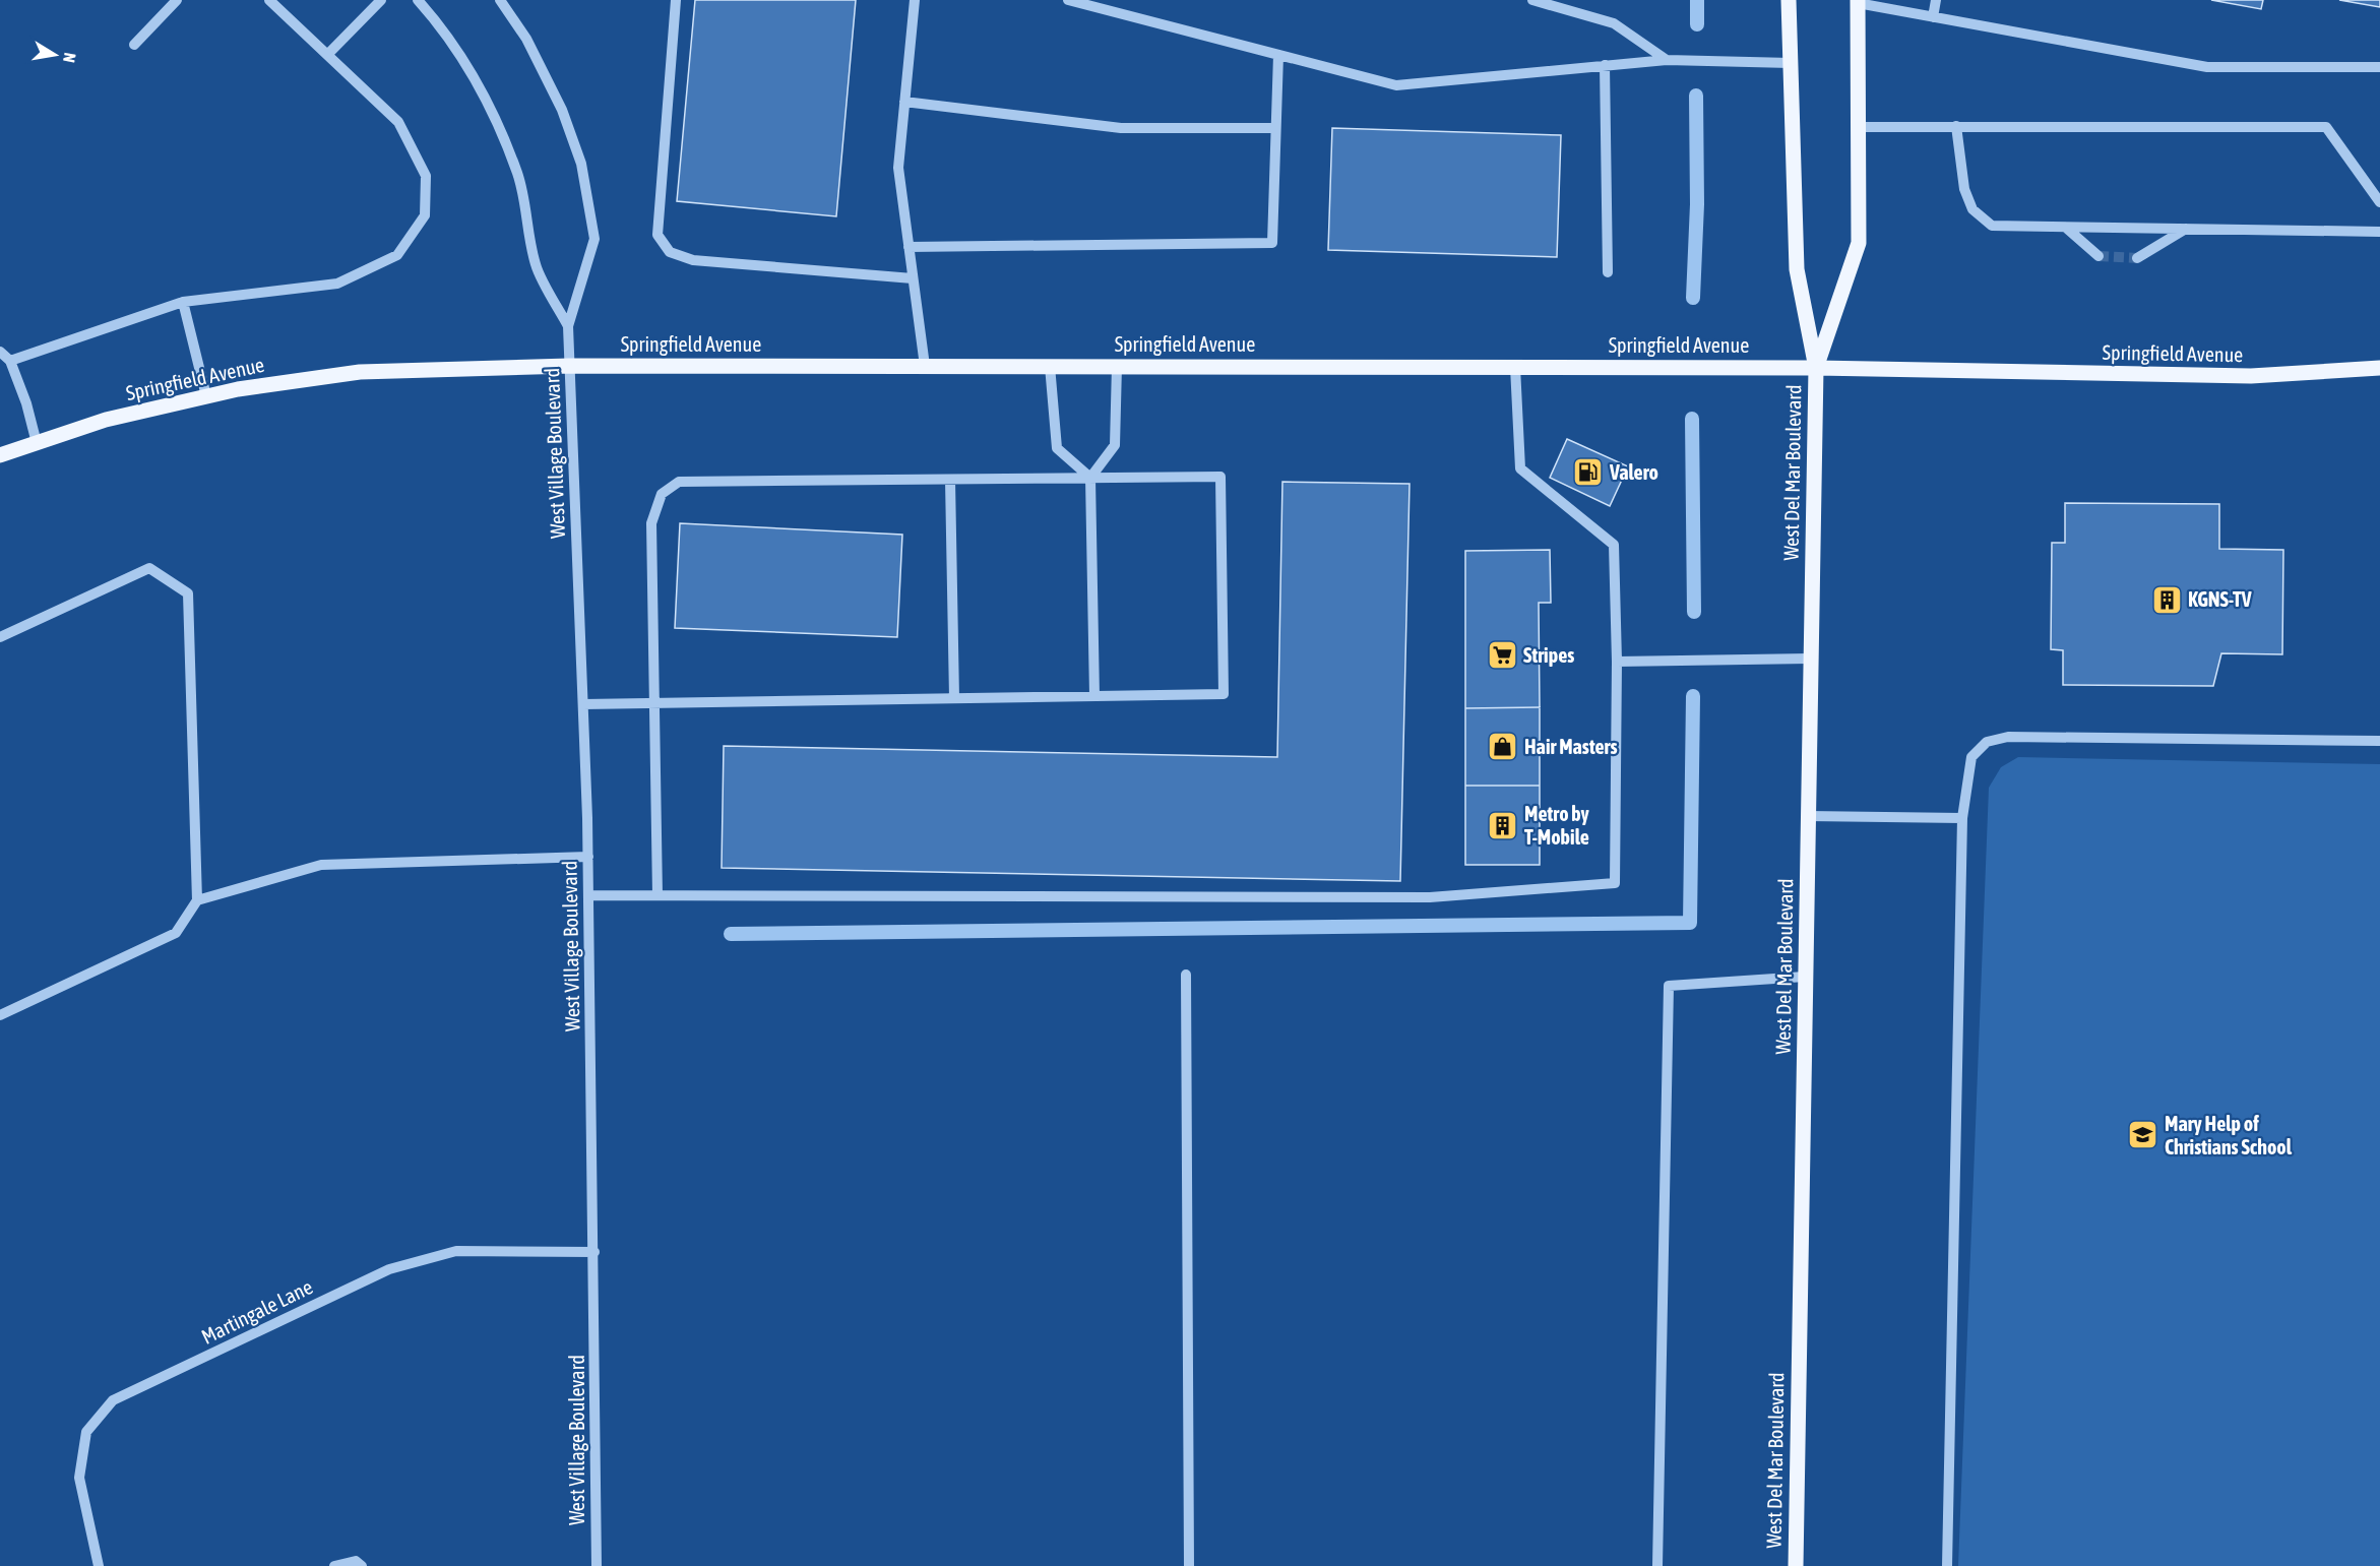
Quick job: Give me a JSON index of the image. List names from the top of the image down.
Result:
{
  "streets": {
    "main road": ["Springfield Avenue", "West Del Mar Boulevard"],
    "street": ["West Village Boulevard", "Martingale Lane"]
  },
  "crossings": [
    ["Springfield Avenue", "West Village Boulevard"],
    ["Springfield Avenue", "West Del Mar Boulevard"],
    ["West Village Boulevard", "Martingale Lane"]
  ],
  "places": {
    "fuel station": ["Valero"],
    "building": ["KGNS-TV", "Metro by T-Mobile"],
    "supermarket": ["Stripes"],
    "shop": ["Hair Masters"],
    "school or university": ["Mary Help of Christians School"]
  },
  "north": "right"
}
